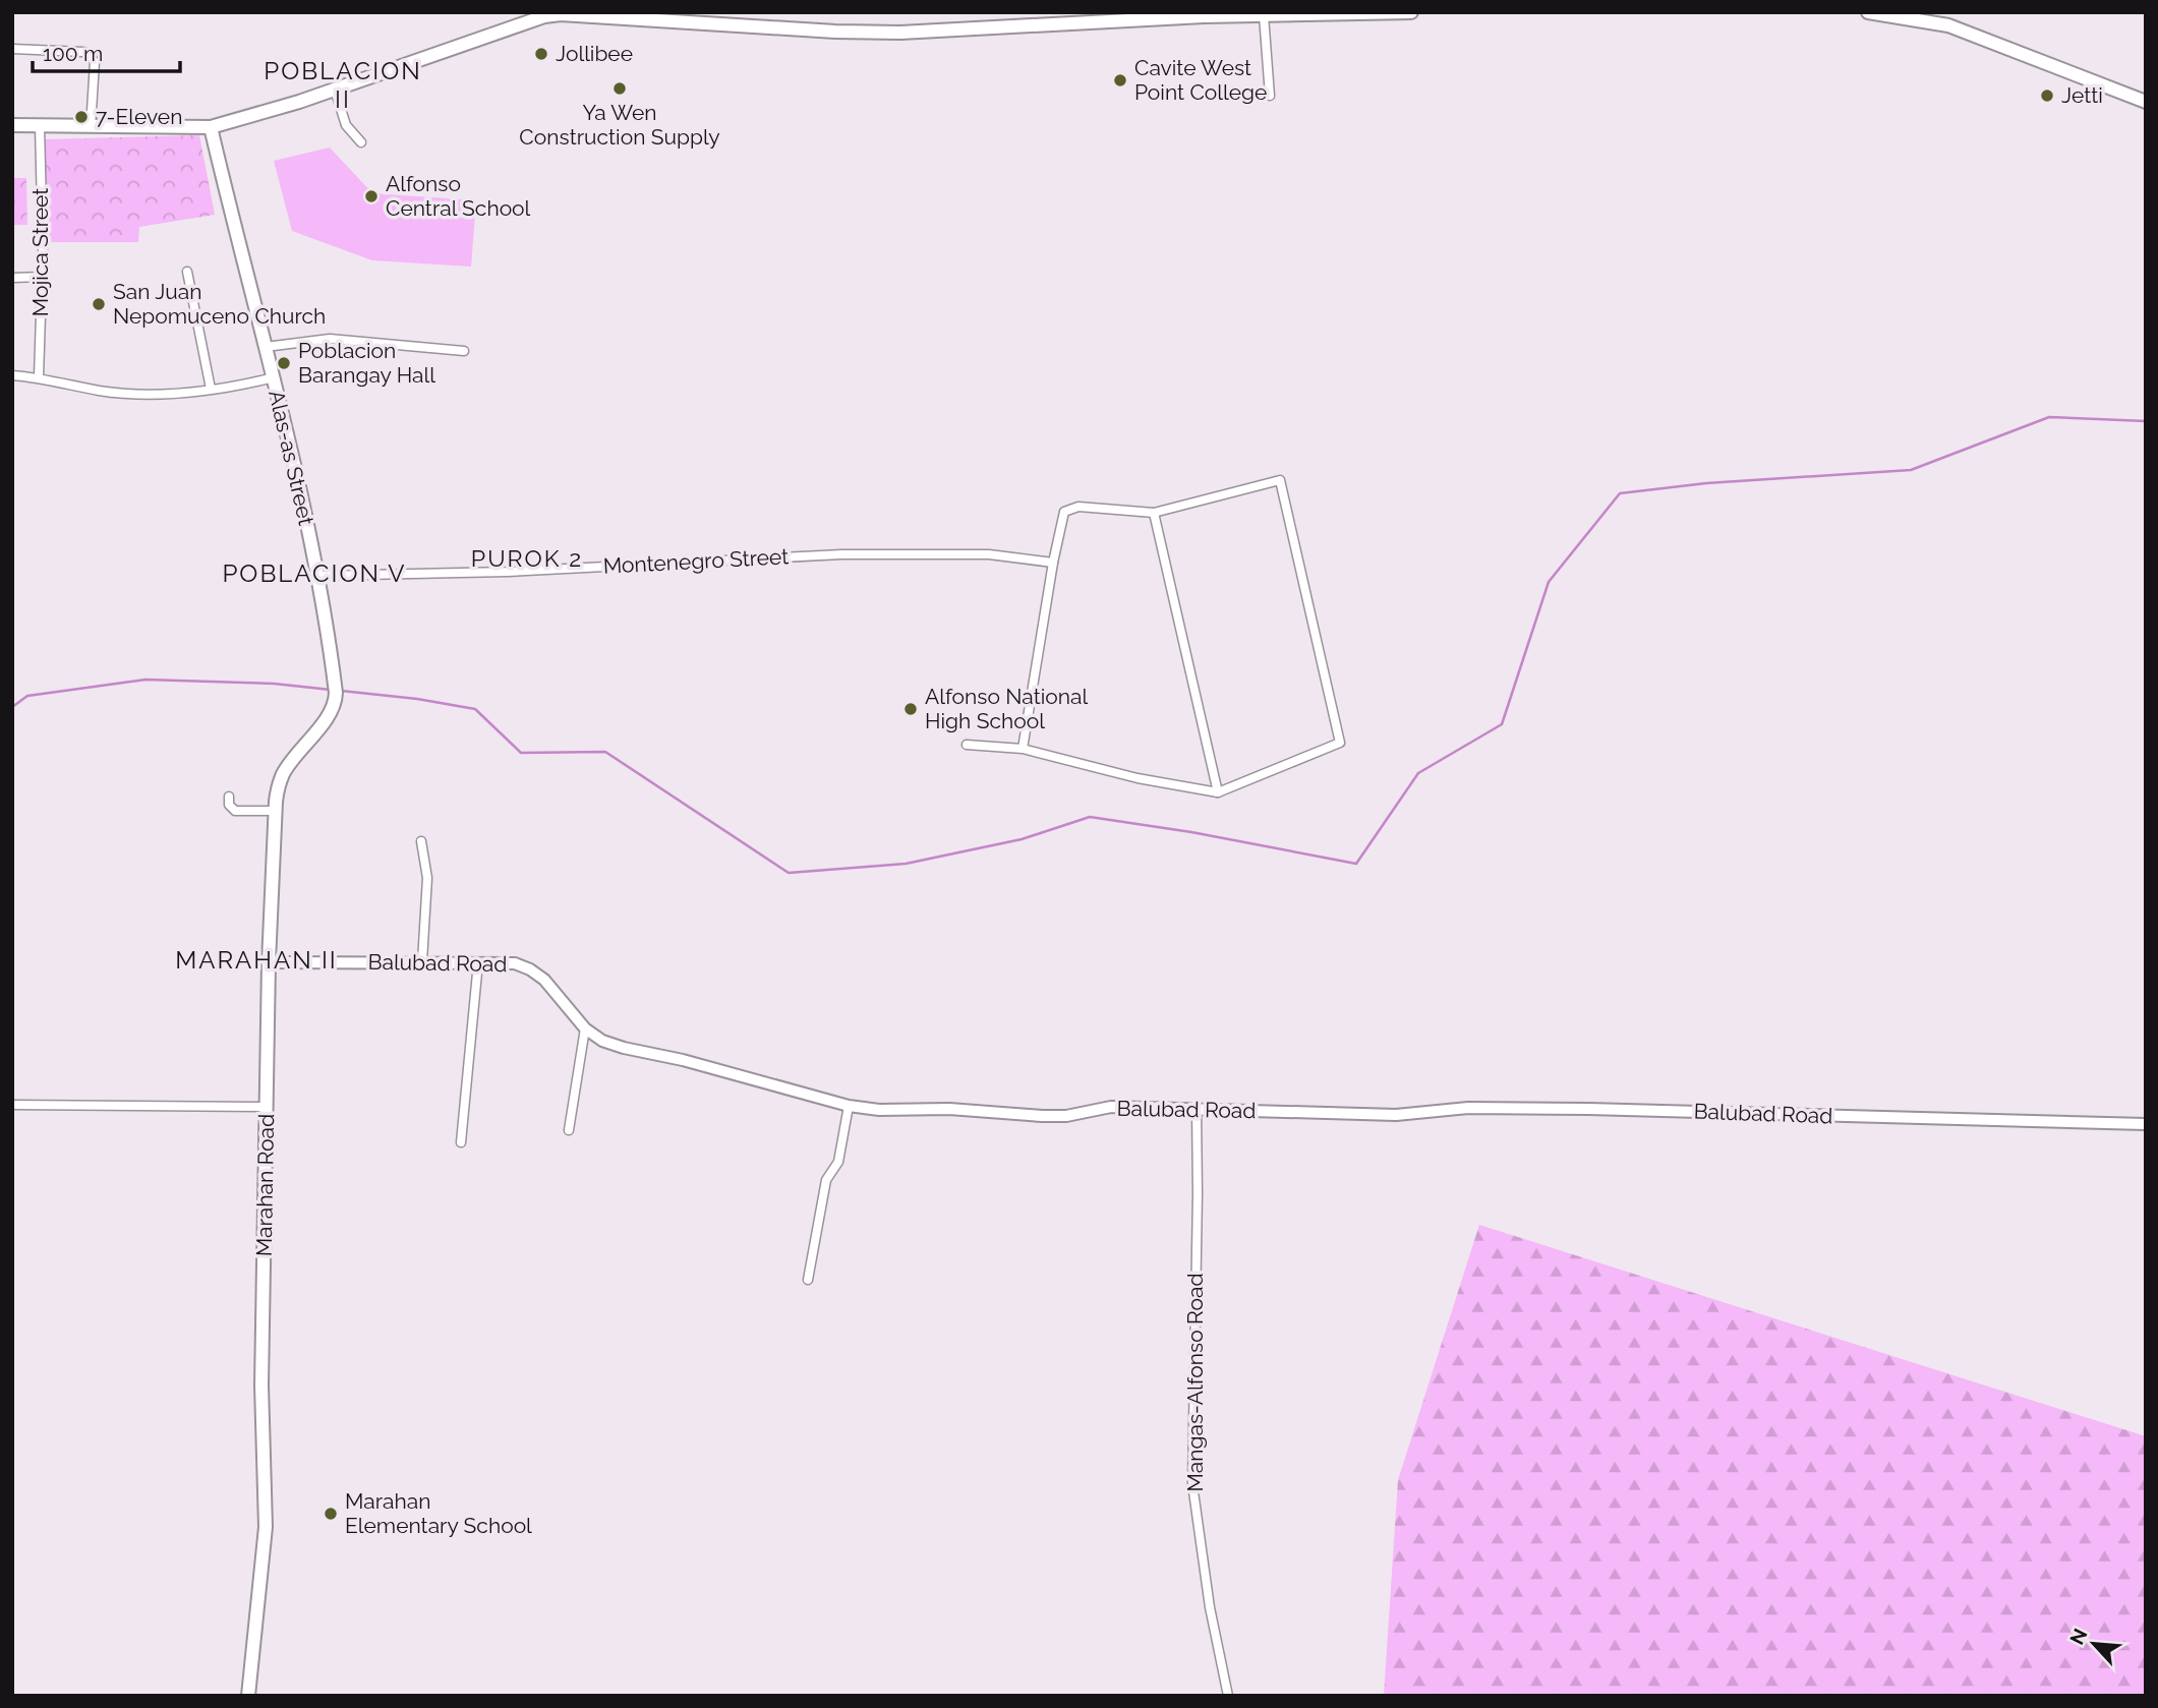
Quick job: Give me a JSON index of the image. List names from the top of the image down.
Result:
{
  "streets": {
    "main road": ["Alas-as Street", "Marahan Road"],
    "street": [
      "Mojica Street",
      "Montenegro Street",
      "Balubad Road",
      "Mangas-Alfonso Road"
    ]
  },
  "crossings": [
    ["Alas-as Street", "Montenegro Street"],
    ["Alas-as Street", "Marahan Road"],
    ["Balubad Road", "Marahan Road"],
    ["Balubad Road", "Mangas-Alfonso Road"]
  ],
  "districts": [
    "POBLACION II",
    "PUROK 2",
    "POBLACION V",
    "MARAHAN II"
  ],
  "places": [
    "Jollibee",
    "Cavite West Point College",
    "Ya Wen Construction Supply",
    "Jetti",
    "7-Eleven",
    "Alfonso Central School",
    "San Juan Nepomuceno Church",
    "Poblacion Barangay Hall",
    "Alfonso National High School",
    "Marahan Elementary School"
  ],
  "scale_bar": "100 m",
  "north": "top left"
}
